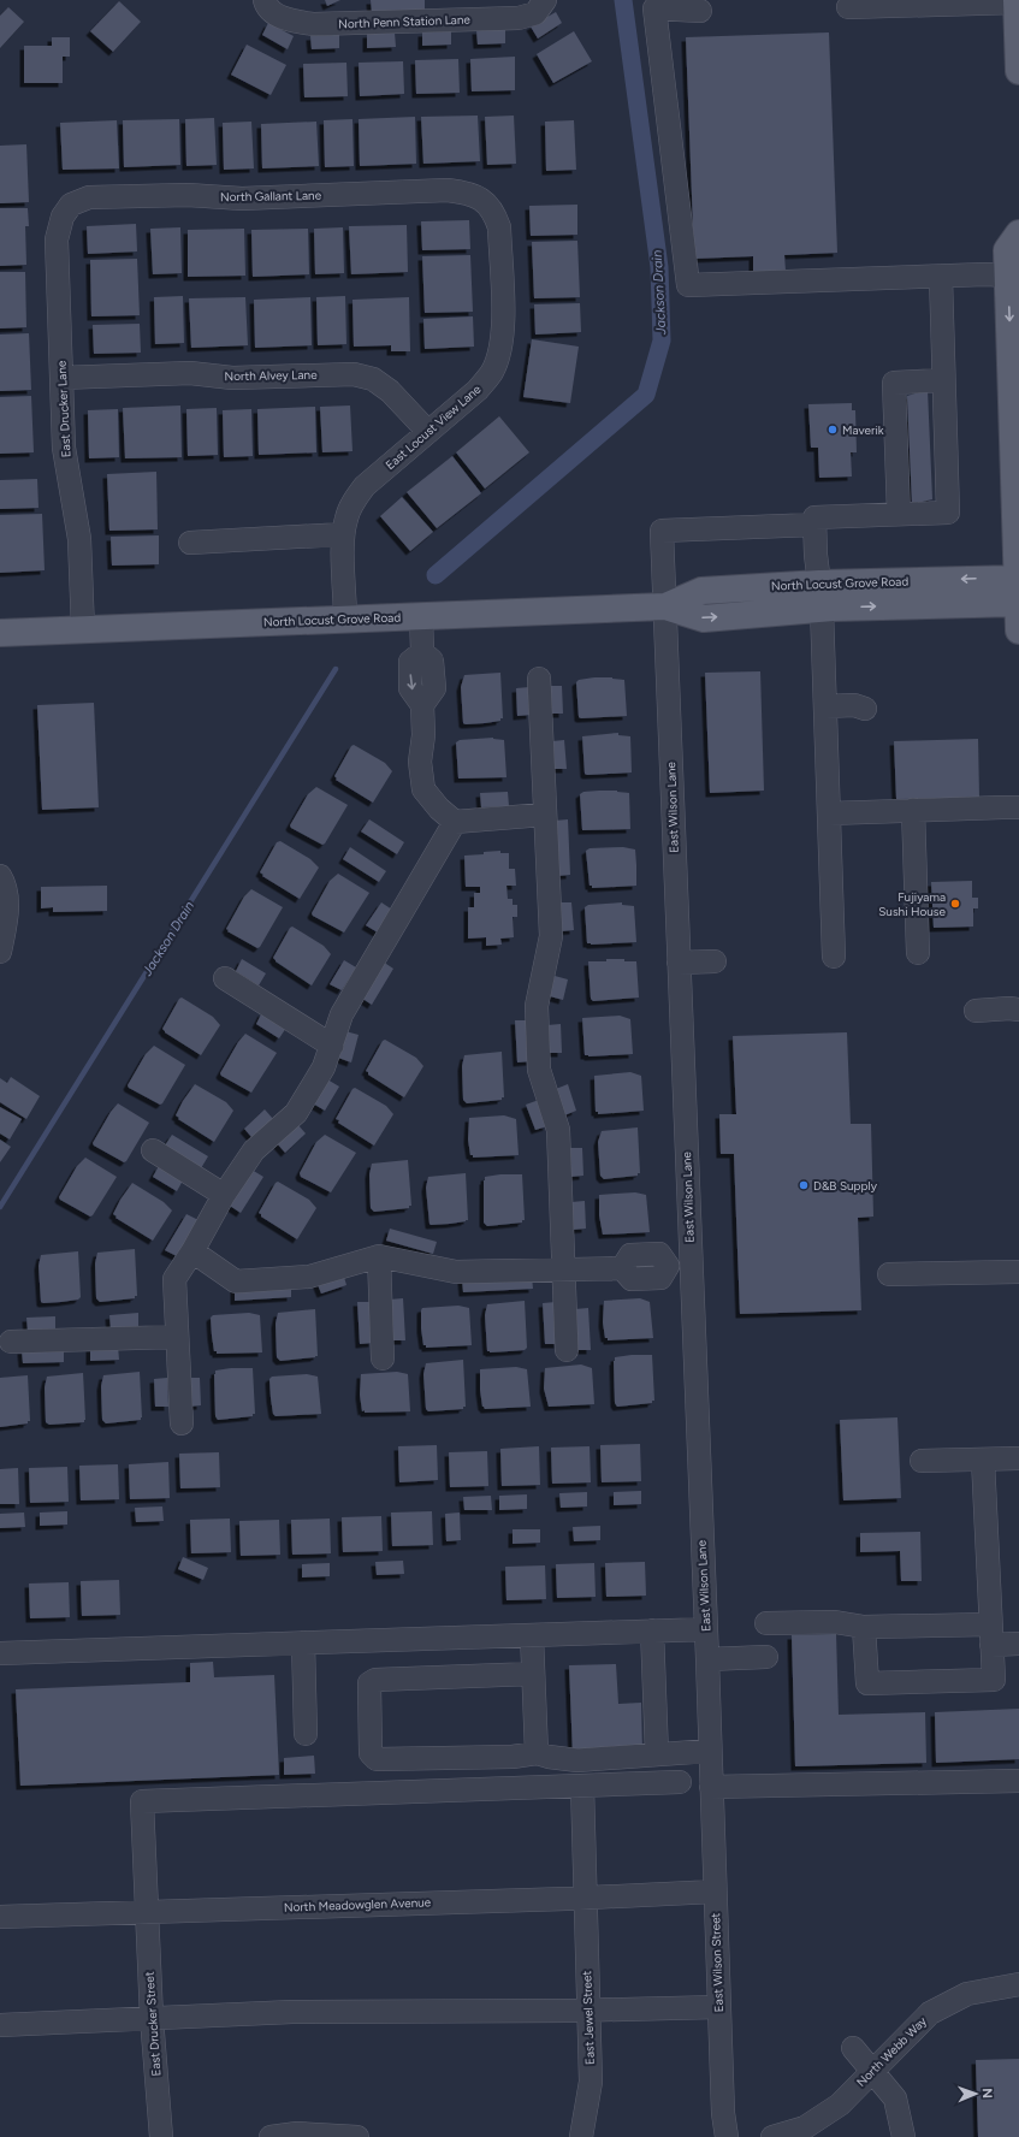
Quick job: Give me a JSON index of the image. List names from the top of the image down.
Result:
{
  "streets": {
    "main road": ["North Locust Grove Road"],
    "street": [
      "North Penn Station Lane",
      "North Gallant Lane",
      "North Alvey Lane",
      "East Drucker Lane",
      "East Locust View Lane",
      "East Wilson Lane",
      "North Meadowglen Avenue",
      "East Wilson Street",
      "East Jewel Street",
      "East Drucker Street",
      "North Webb Way"
    ]
  },
  "crossings": [
    ["North Gallant Lane", "East Drucker Lane"],
    ["North Gallant Lane", "East Locust View Lane"],
    ["North Alvey Lane", "East Drucker Lane"],
    ["North Alvey Lane", "East Locust View Lane"],
    ["East Drucker Lane", "North Locust Grove Road"],
    ["East Locust View Lane", "North Locust Grove Road"],
    ["North Locust Grove Road", "East Wilson Lane"],
    ["East Wilson Lane", "East Wilson Street"],
    ["North Meadowglen Avenue", "East Wilson Street"],
    ["North Meadowglen Avenue", "East Jewel Street"],
    ["North Meadowglen Avenue", "East Drucker Street"],
    ["East Jewel Street", "East Drucker Street"]
  ],
  "water": ["Jackson Drain"],
  "places": ["Maverik", "Fujiyama Sushi House", "D&B Supply"],
  "north": "right"
}
